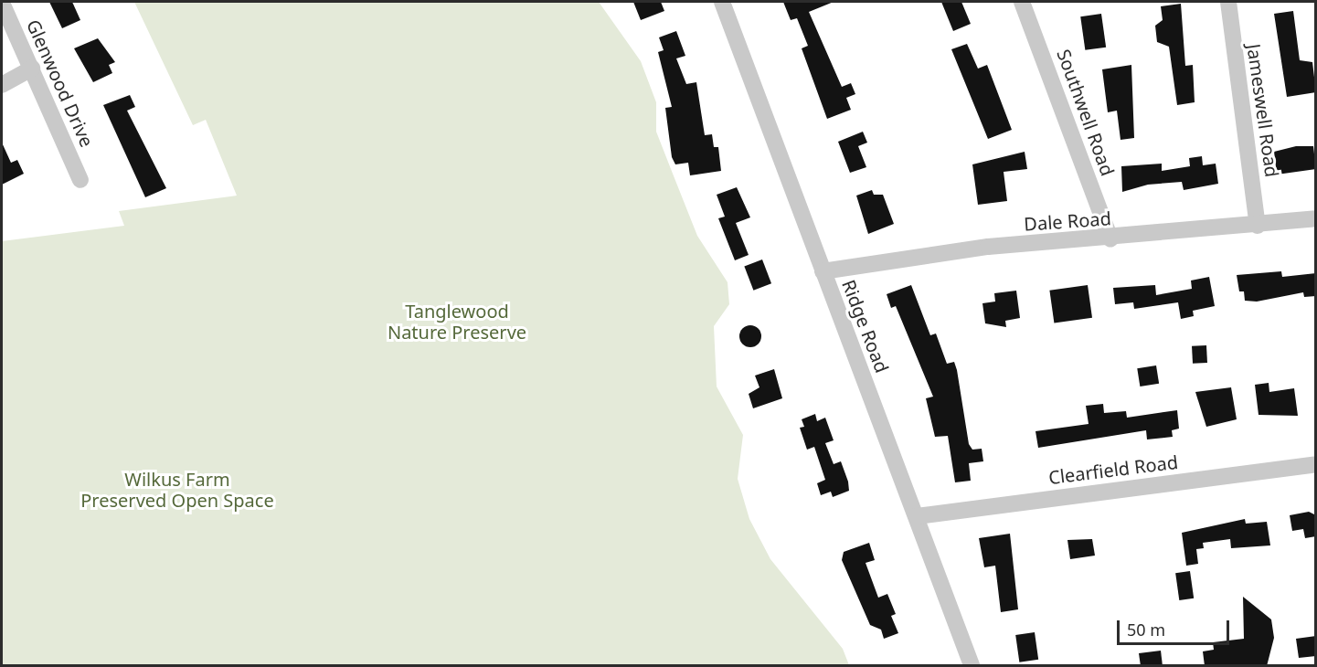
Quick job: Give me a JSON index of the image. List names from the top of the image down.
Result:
{
  "streets": {
    "street": [
      "Glenwood Drive",
      "Jameswell Road",
      "Southwell Road",
      "Dale Road",
      "Ridge Road",
      "Clearfield Road"
    ]
  },
  "crossings": [
    ["Jameswell Road", "Dale Road"],
    ["Southwell Road", "Dale Road"],
    ["Dale Road", "Ridge Road"],
    ["Ridge Road", "Clearfield Road"]
  ],
  "parks": ["Tanglewood Nature Preserve", "Wilkus Farm Preserved Open Space"],
  "scale_bar": "50 m"
}
